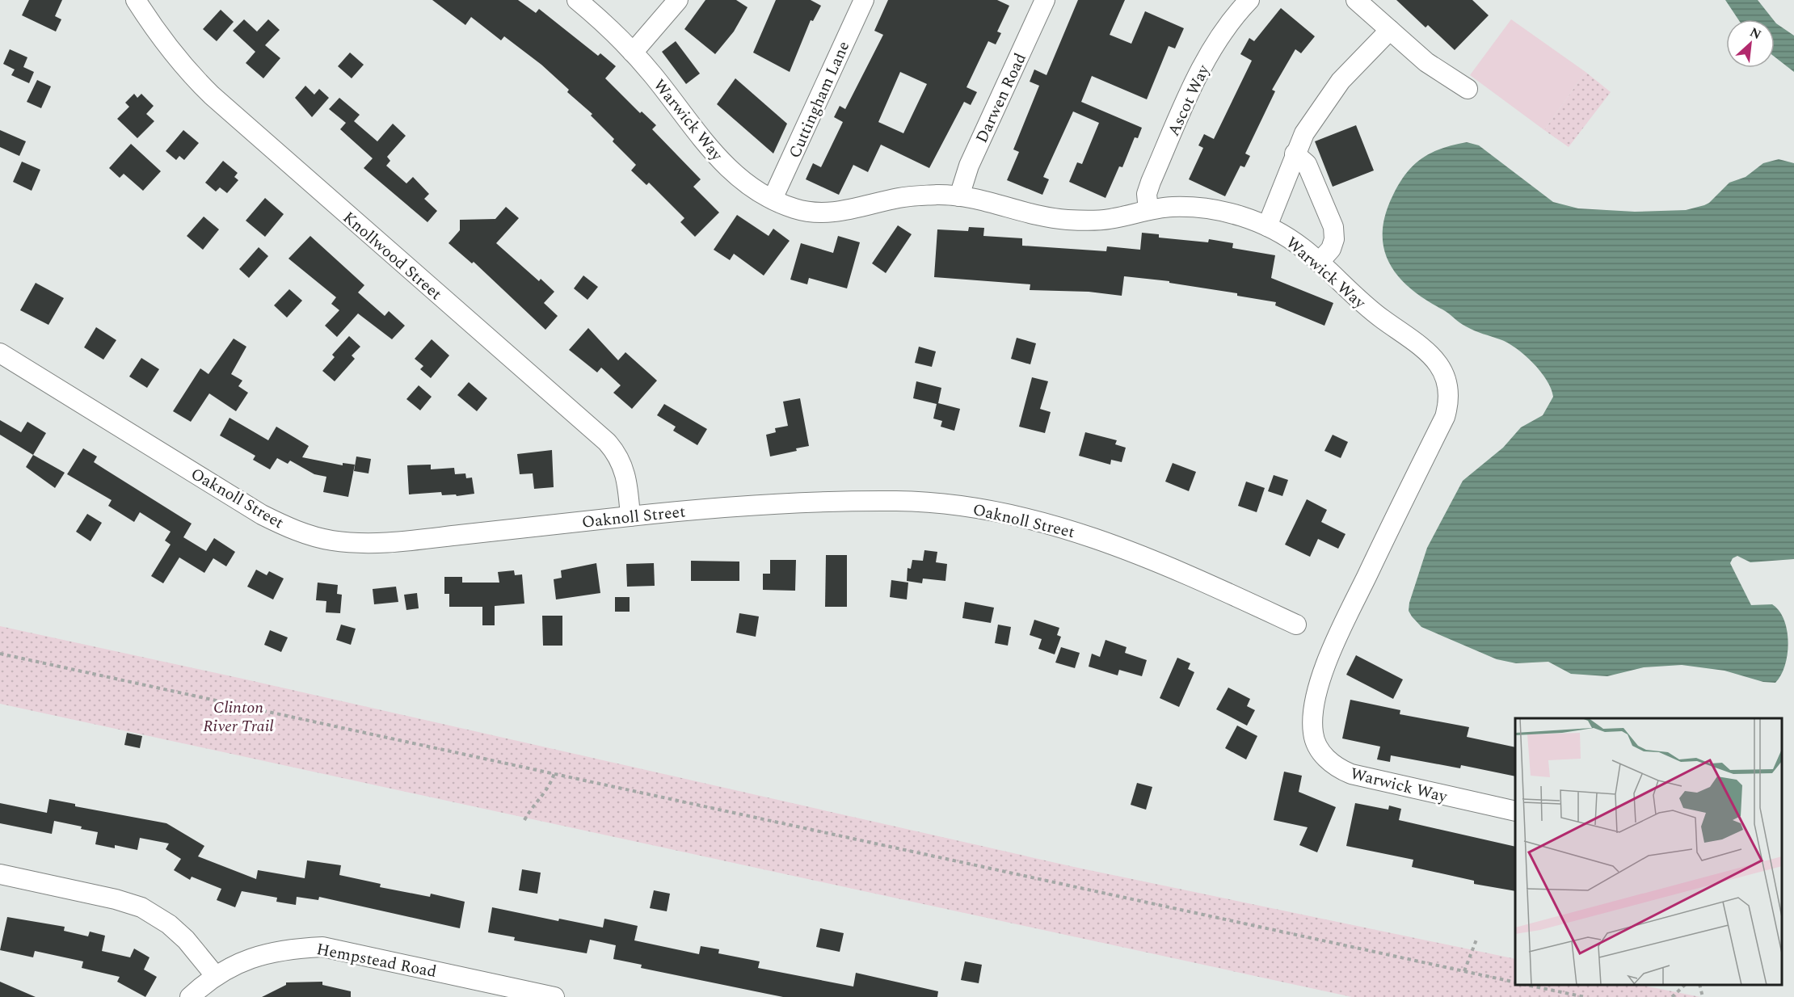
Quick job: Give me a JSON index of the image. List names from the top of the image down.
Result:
{
  "streets": {
    "street": [
      "Darwen Road",
      "Cuttingham Lane",
      "Ascot Way",
      "Warwick Way",
      "Knollwood Street",
      "Oaknoll Street",
      "Hempstead Road"
    ]
  },
  "crossings": [
    ["Darwen Road", "Warwick Way"],
    ["Cuttingham Lane", "Warwick Way"],
    ["Ascot Way", "Warwick Way"],
    ["Knollwood Street", "Oaknoll Street"]
  ],
  "parks": ["Clinton River Trail"],
  "north": "top right"
}
